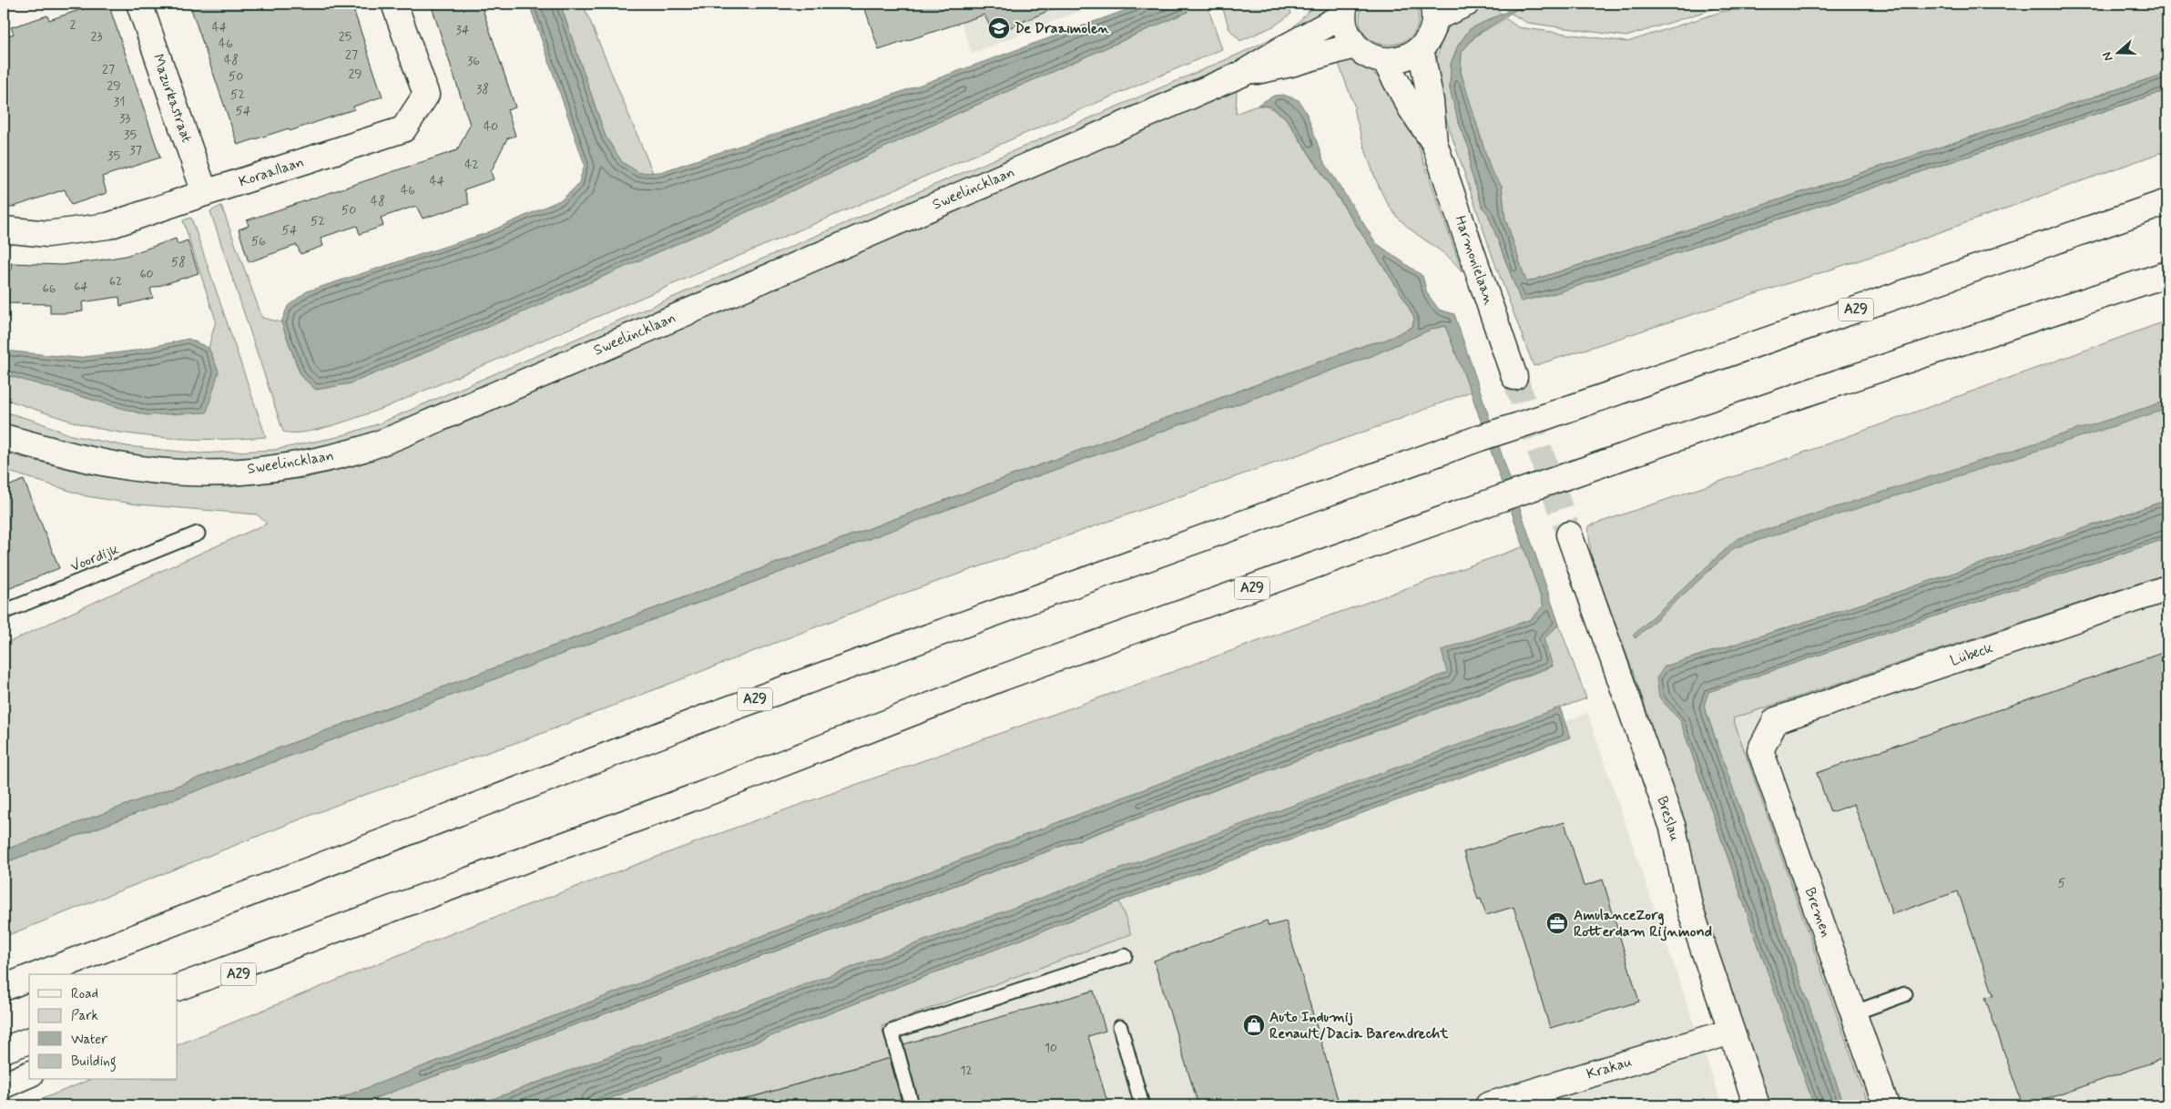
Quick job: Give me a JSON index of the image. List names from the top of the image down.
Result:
{
  "streets": {
    "main road": [
      "Mazurkastraat",
      "Koraallaan",
      "Sweelincklaan",
      "Harmonielaan",
      "A29",
      "Lübeck",
      "Breslau",
      "Bremen",
      "Krakau"
    ],
    "lane": ["Voordijk"]
  },
  "crossings": [
    ["Mazurkastraat", "Koraallaan"],
    ["Lübeck", "Bremen"],
    ["Breslau", "Krakau"]
  ],
  "places": {
    "school or university": ["De Draaimolen"],
    "office": ["AmulanceZorg Rotterdam Rijnmond"],
    "shop": ["Auto Indumij Renault/Dacia Barendrecht"]
  },
  "house_numbers": [
    "2",
    "44",
    "34",
    "23",
    "25",
    "46",
    "27",
    "48",
    "36",
    "27",
    "29",
    "50",
    "29",
    "38",
    "52",
    "31",
    "54",
    "33",
    "40",
    "35",
    "37",
    "35",
    "42",
    "44",
    "46",
    "48",
    "50",
    "52",
    "54",
    "56",
    "58",
    "60",
    "62",
    "64",
    "66",
    "5",
    "10",
    "12"
  ],
  "legend": [
    "Road",
    "Park",
    "Water",
    "Building"
  ],
  "north": "left"
}
